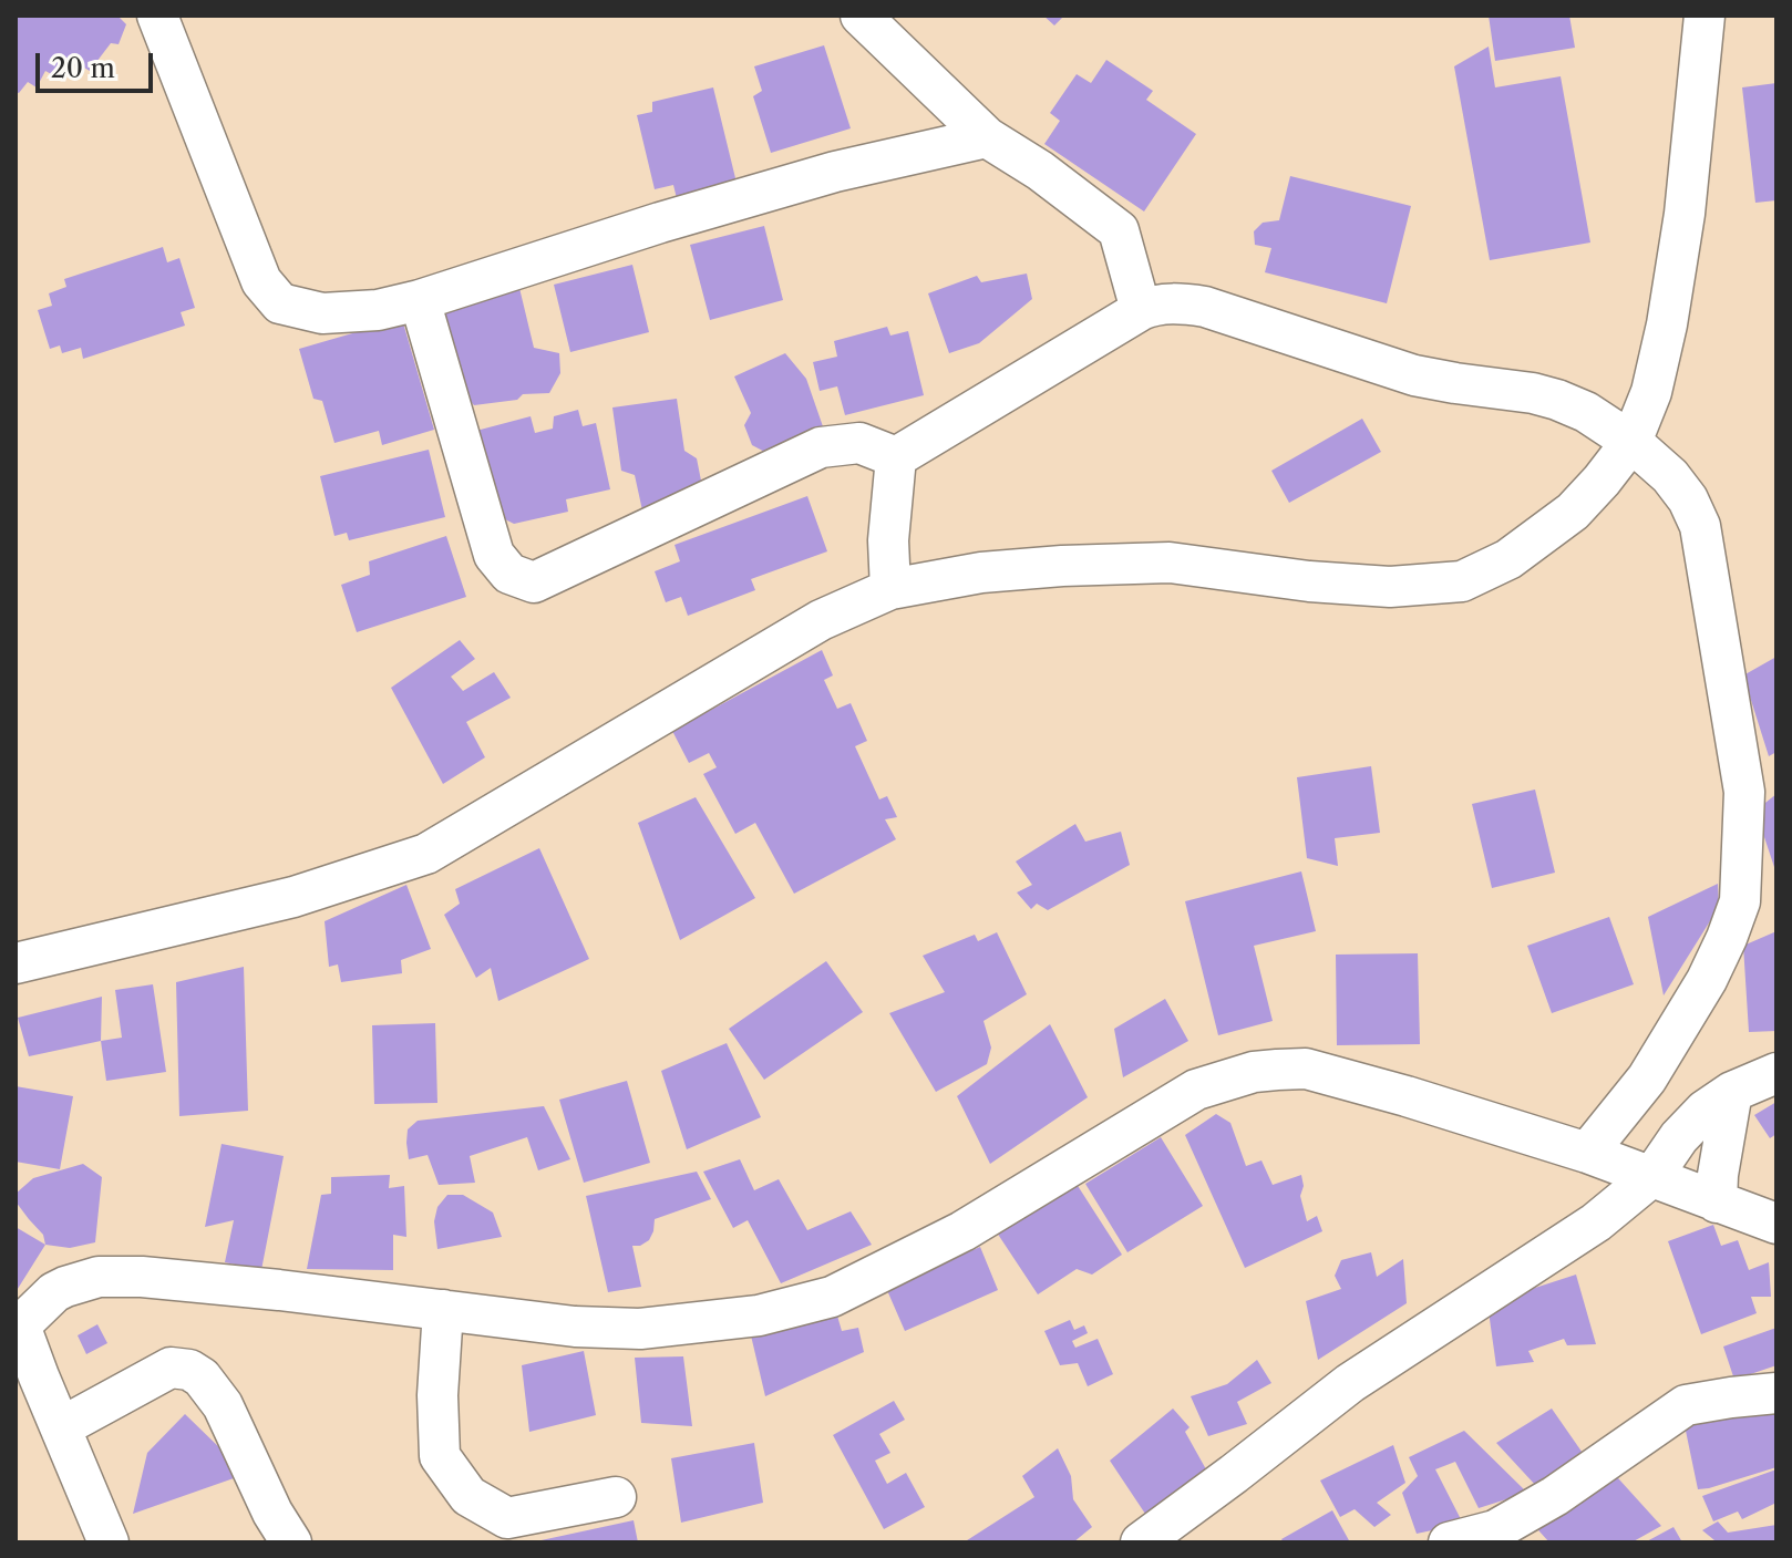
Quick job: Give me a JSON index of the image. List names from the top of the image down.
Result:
{
  "scale_bar": "20 m"
}
